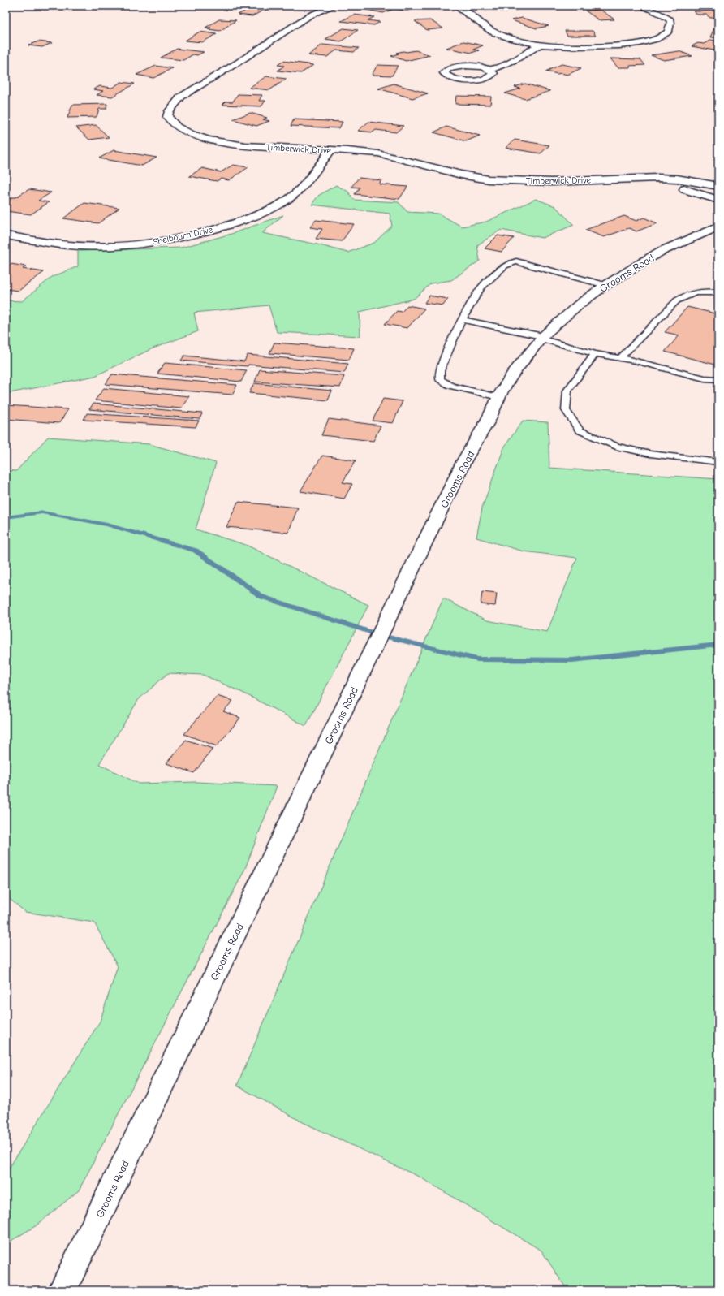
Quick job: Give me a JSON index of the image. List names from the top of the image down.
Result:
{
  "streets": {
    "street": ["Timberwick Drive", "Shelbourn Drive", "Grooms Road"]
  },
  "crossings": [
    ["Timberwick Drive", "Shelbourn Drive"]
  ]
}
